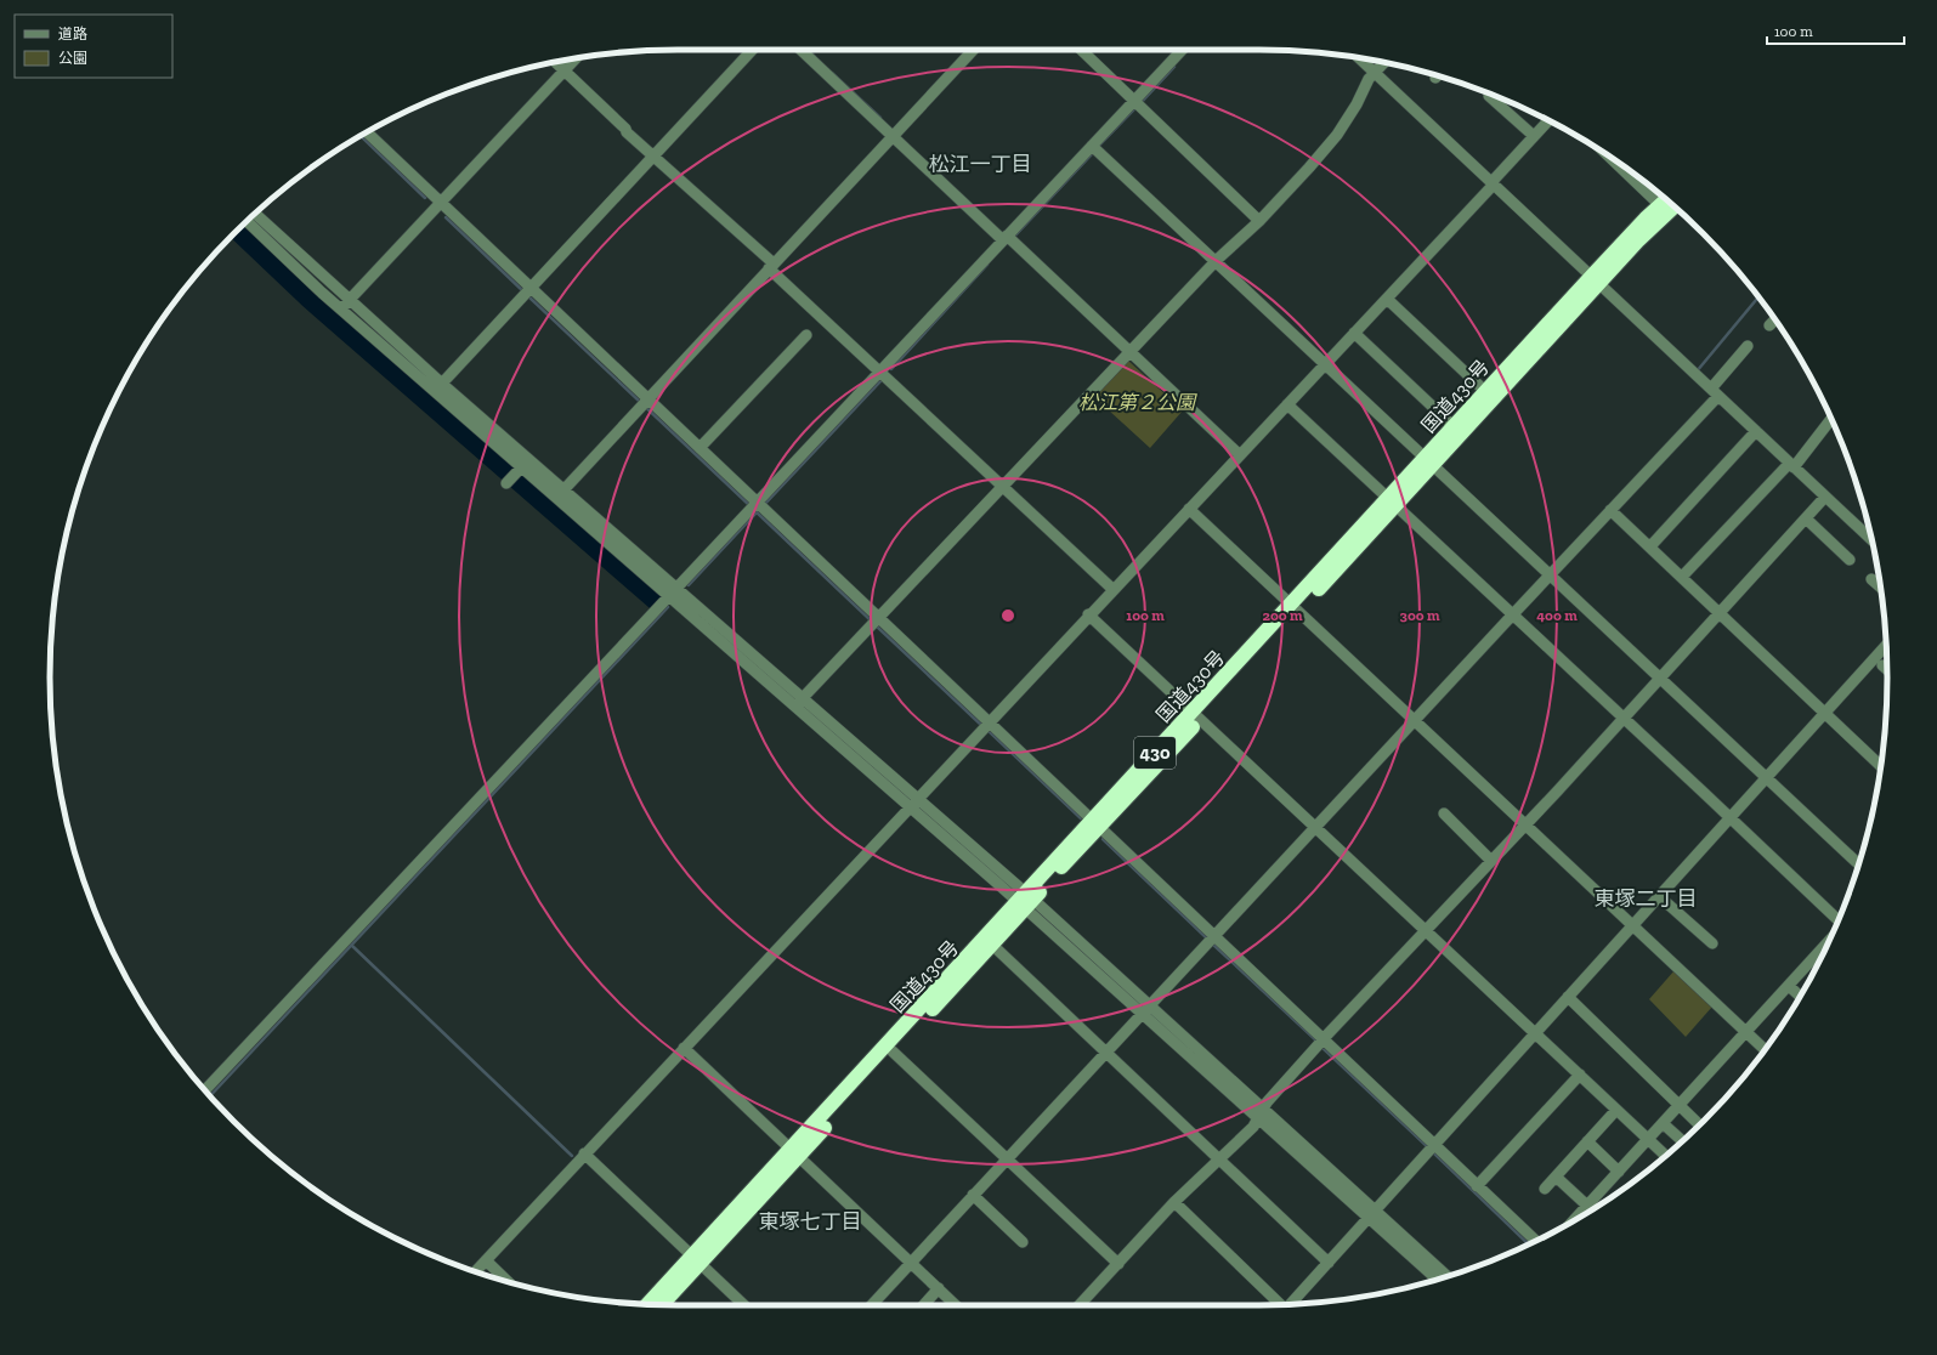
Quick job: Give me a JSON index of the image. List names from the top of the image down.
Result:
{
  "streets": {
    "highway": ["国道430号", "430"]
  },
  "districts": ["松江一丁目", "東塚二丁目", "東塚七丁目"],
  "parks": ["松江第２公園"],
  "legend": ["道路", "公園"],
  "scale_bar": "100 m",
  "rings": [
    "100 m",
    "200 m",
    "300 m",
    "400 m"
  ]
}
